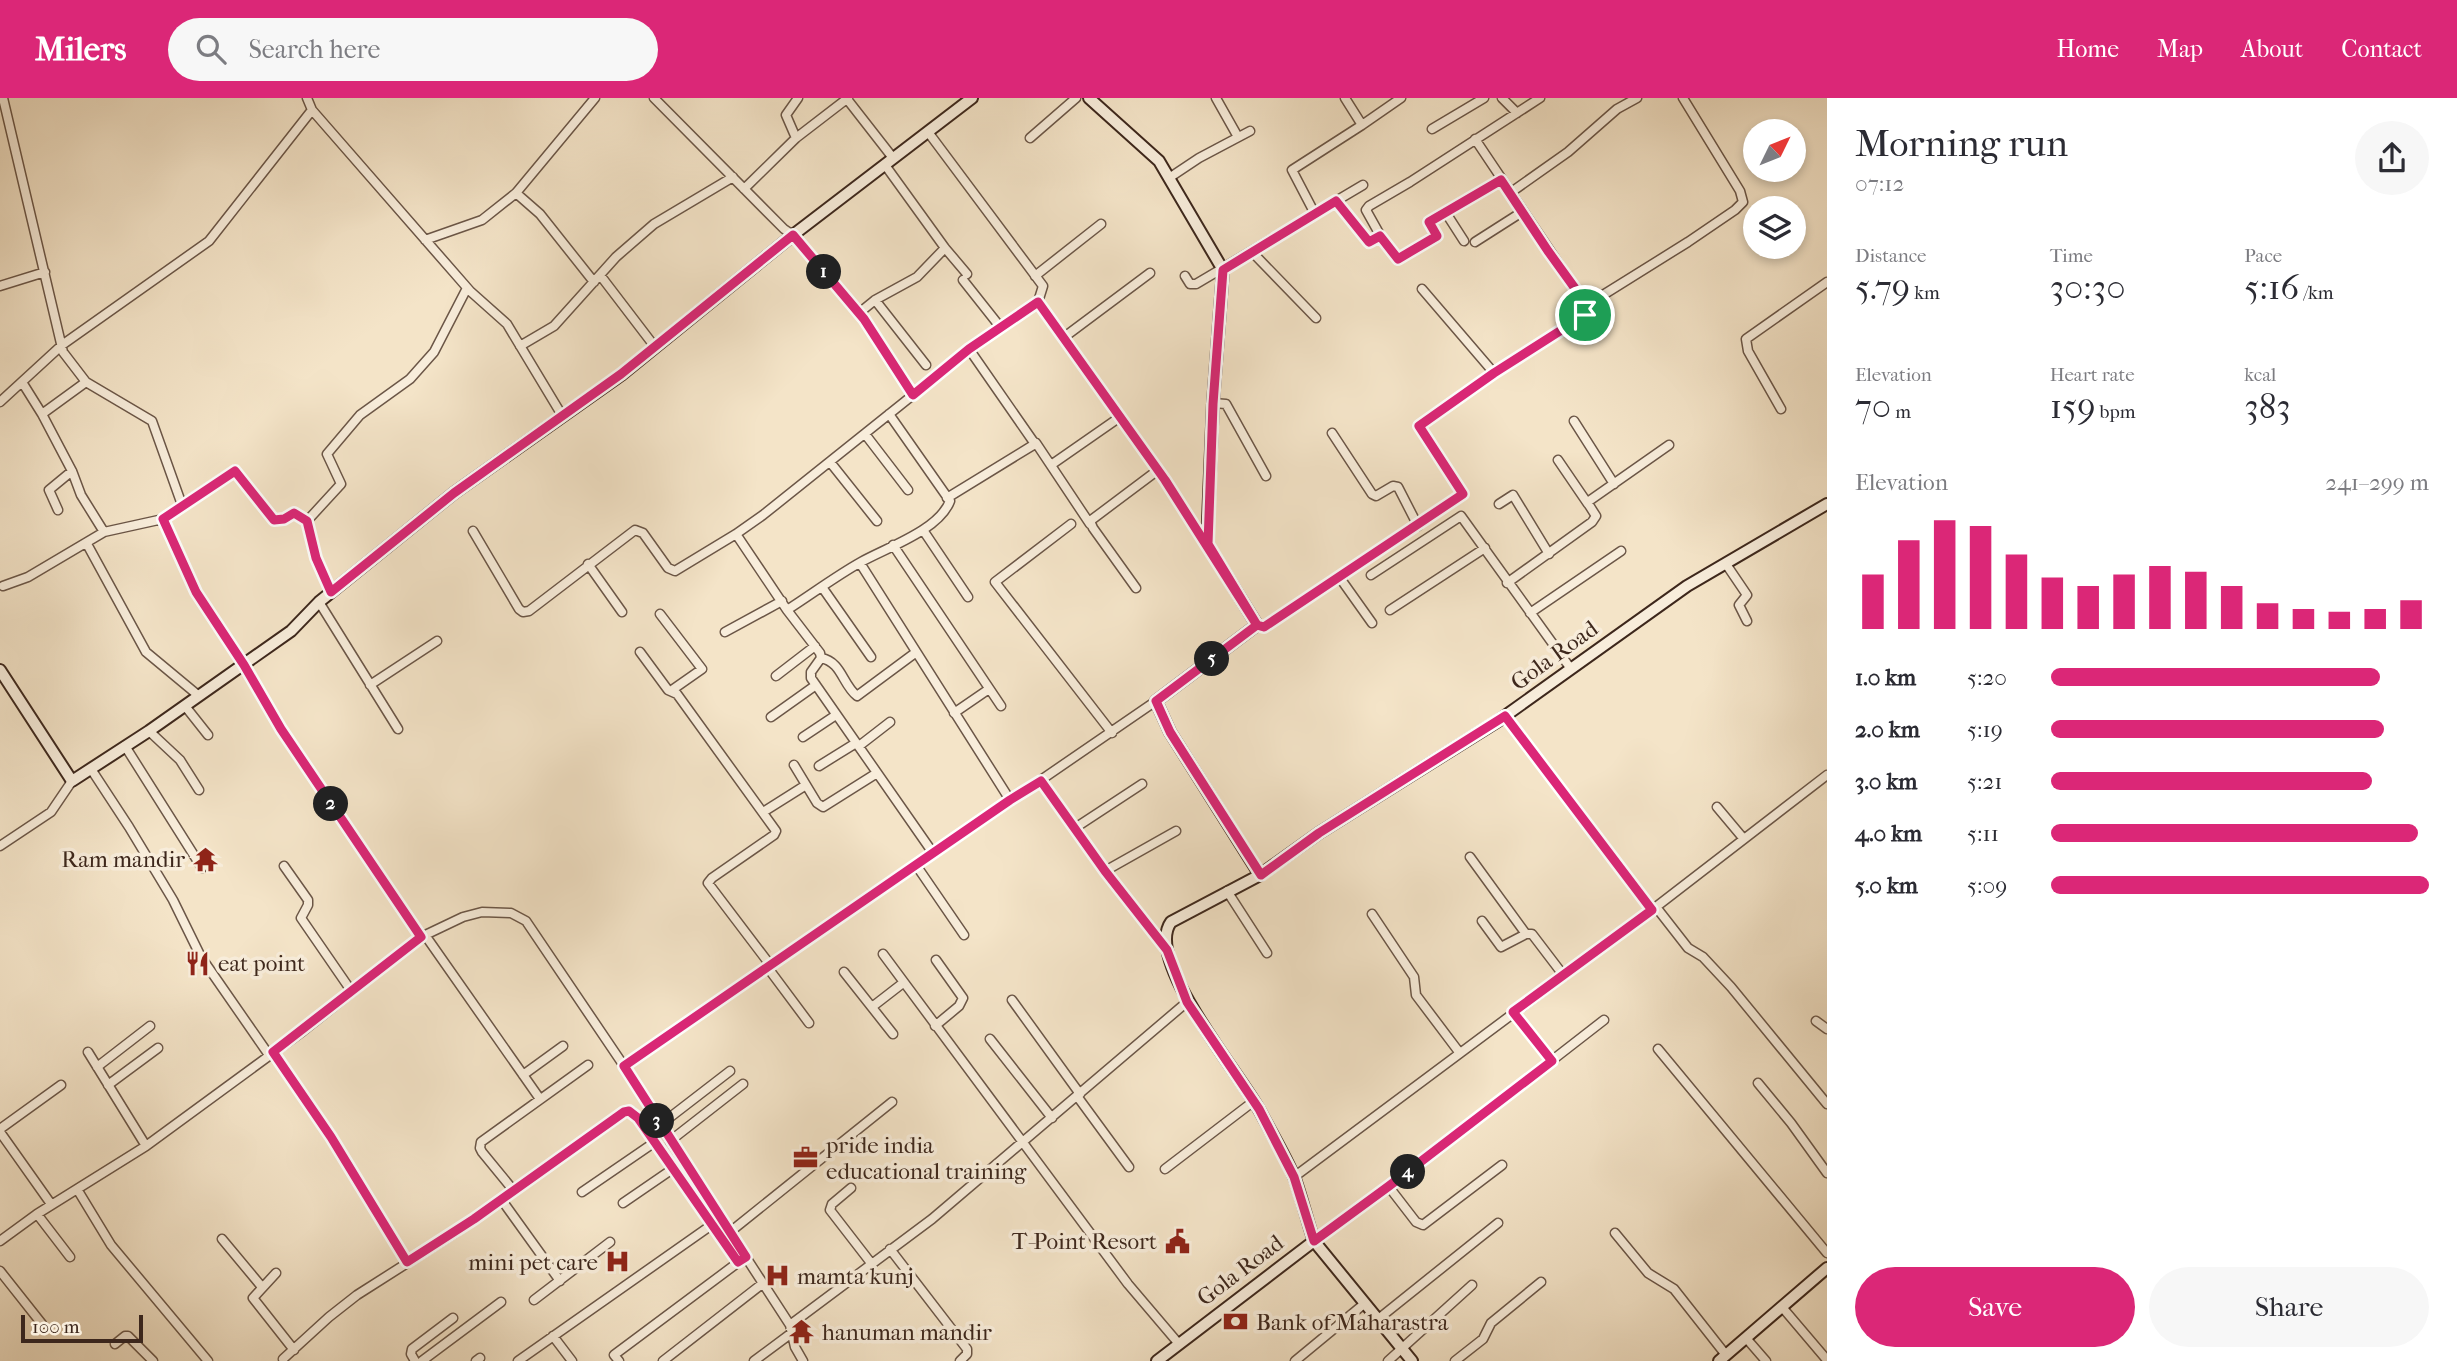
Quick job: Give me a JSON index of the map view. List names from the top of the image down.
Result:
{
  "streets": {
    "street": ["Gola Road"]
  },
  "places": {
    "temple": ["Ram mandir", "hanuman mandir"],
    "restaurant": ["eat point"],
    "office": ["pride india educational training"],
    "public building": ["T-Point Resort"],
    "hospital": ["mini pet care", "mamta kunj"],
    "bank": ["Bank of Maharastra"]
  },
  "scale_bar": "100 m",
  "north": "top right",
  "page": {
    "header": "Milers",
    "search": "Search here",
    "nav": [
      "Home",
      "Map",
      "About",
      "Contact"
    ],
    "heading": ["Morning run", "07:12"],
    "stats": [
      ["Distance", "5.79 km"],
      ["Time", "30:30"],
      ["Pace", "5:16 /km"],
      ["Elevation", "70 m"],
      ["Heart rate", "159 bpm"],
      ["kcal", "383"]
    ],
    "pins": [
      "1",
      "5",
      "2",
      "3",
      "4"
    ],
    "chart": ["Elevation", "241–299 m"],
    "list": [
      {
        "name": "1.0 km",
        "note": "5:20"
      },
      {
        "name": "2.0 km",
        "note": "5:19"
      },
      {
        "name": "3.0 km",
        "note": "5:21"
      },
      {
        "name": "4.0 km",
        "note": "5:11"
      },
      {
        "name": "5.0 km",
        "note": "5:09"
      }
    ],
    "buttons": ["Save", "Share"],
    "scale": "100 m"
  }
}
